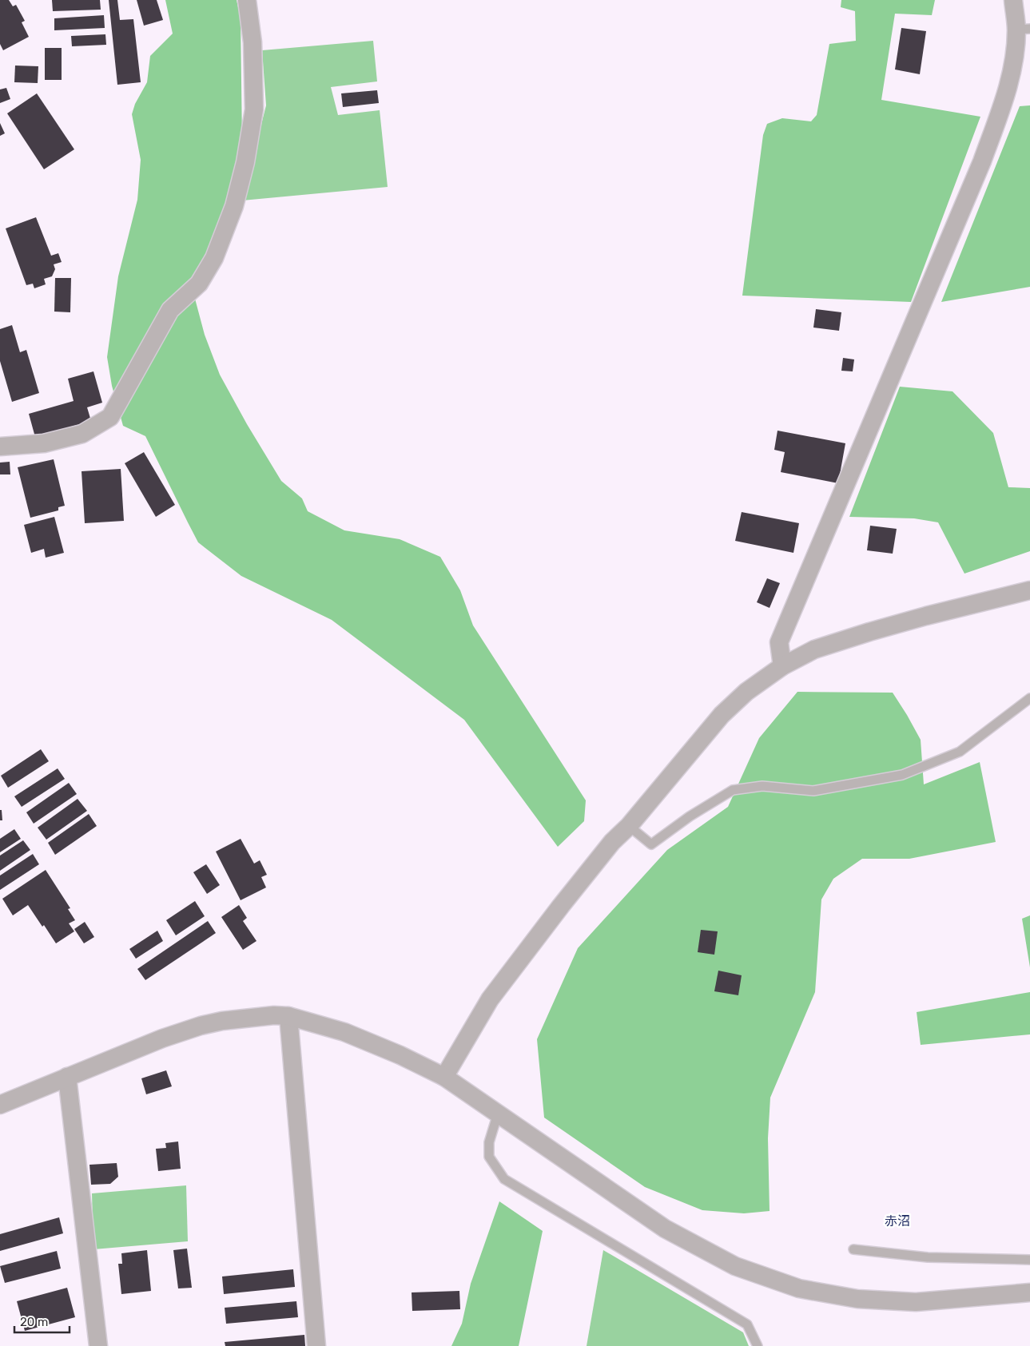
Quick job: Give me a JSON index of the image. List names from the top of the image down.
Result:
{
  "districts": ["赤沼"],
  "scale_bar": "20 m"
}
